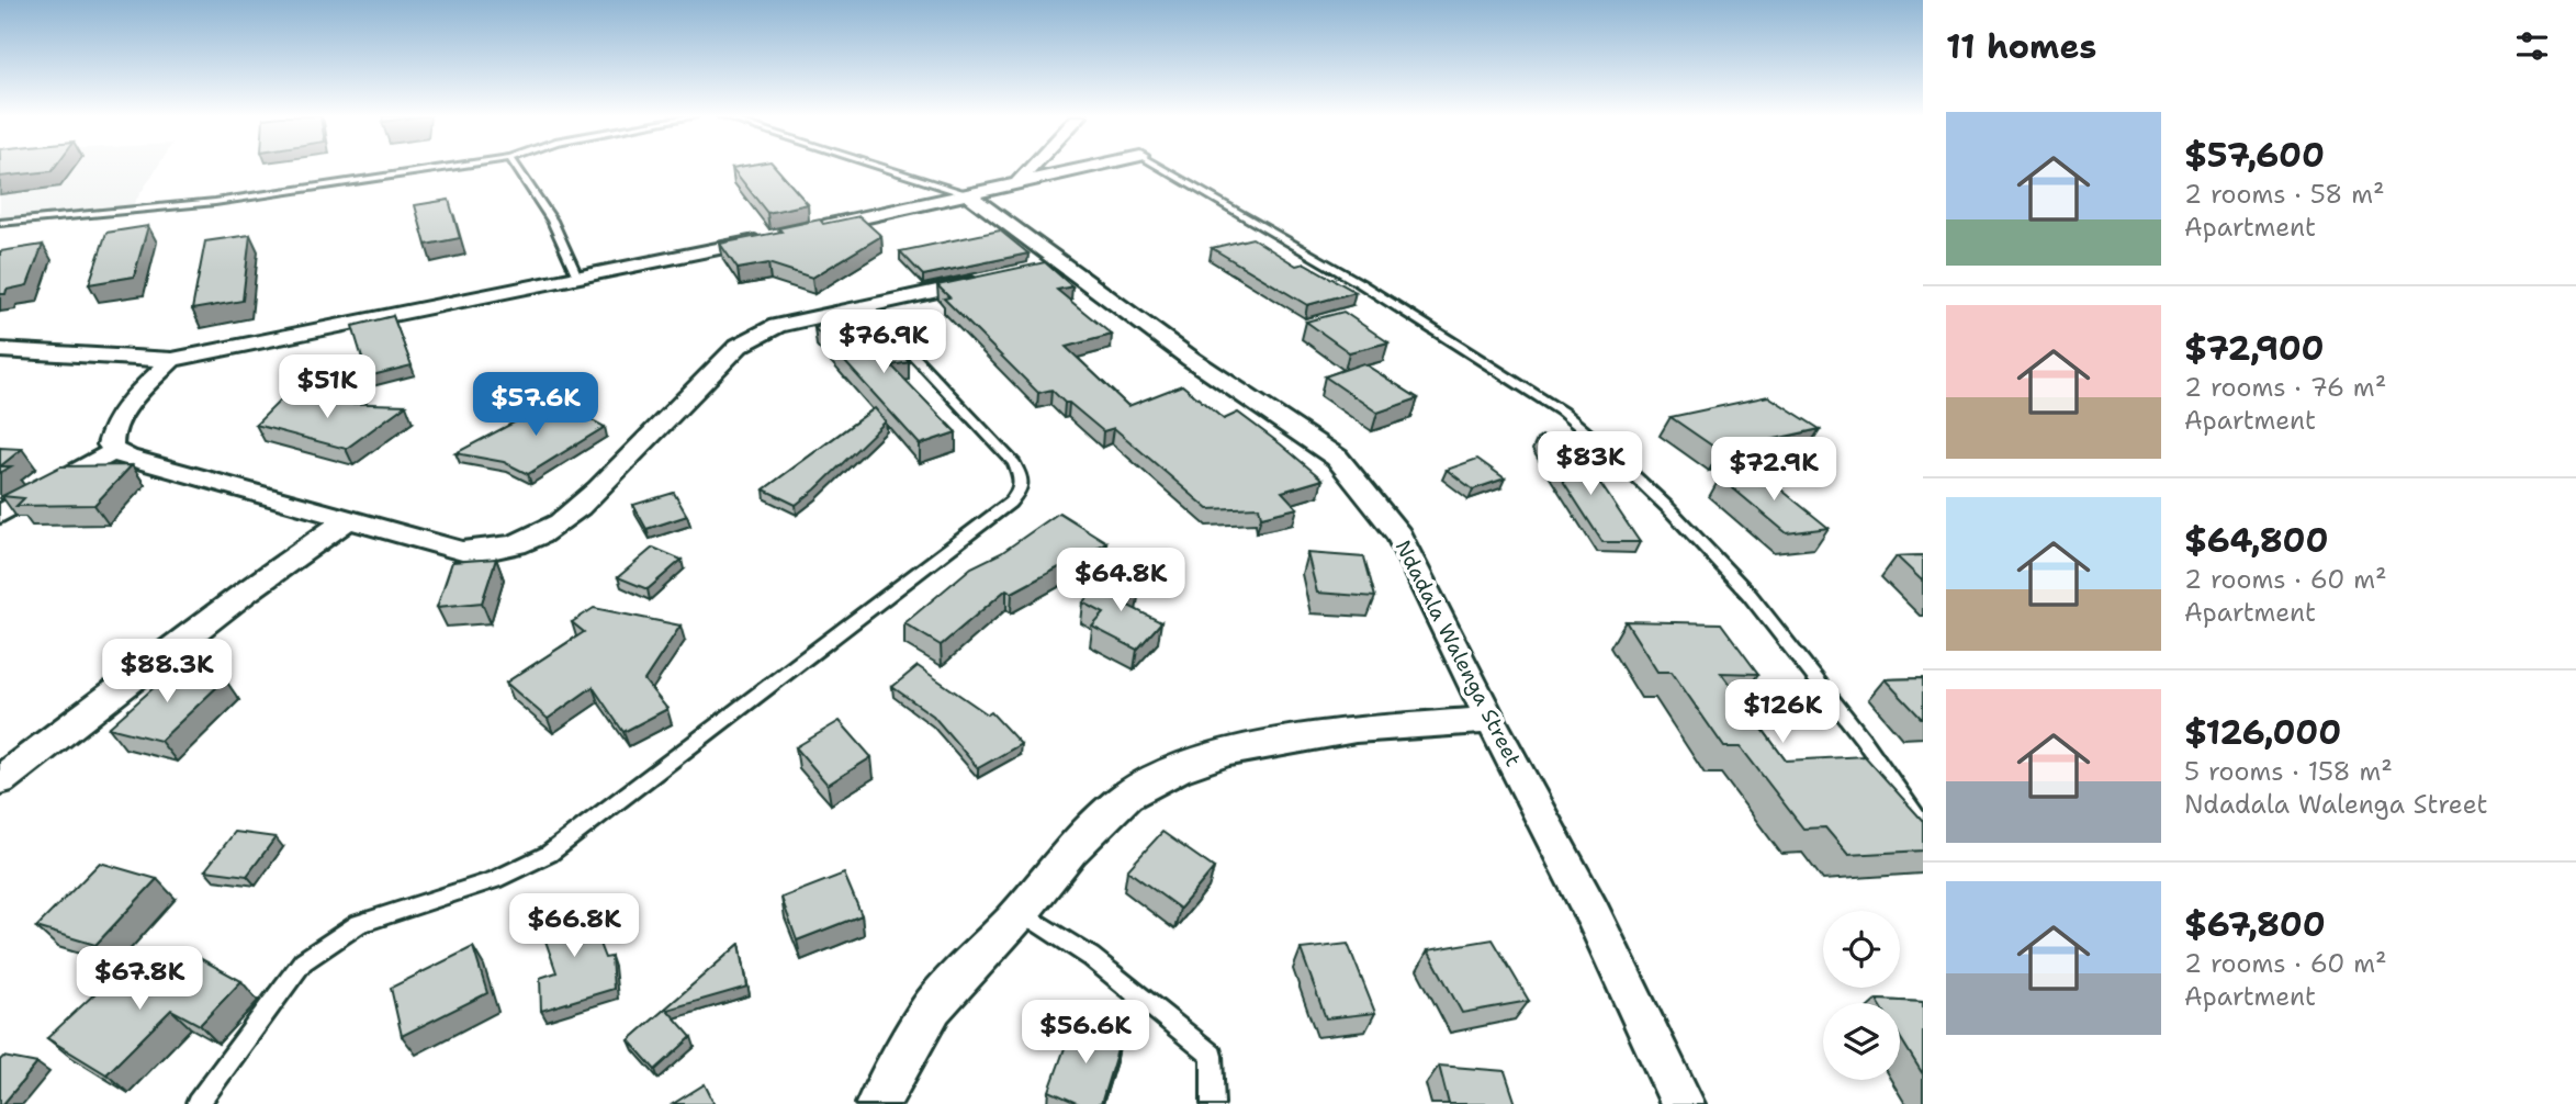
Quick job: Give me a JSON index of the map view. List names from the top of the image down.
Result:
{
  "streets": {
    "street": ["Ndadala Walenga Street"]
  },
  "page": {
    "heading": "11 homes",
    "list": [
      {
        "name": "$57,600",
        "note": "2 rooms · 58 m² · Apartment"
      },
      {
        "name": "$72,900",
        "note": "2 rooms · 76 m² · Apartment"
      },
      {
        "name": "$64,800",
        "note": "2 rooms · 60 m² · Apartment"
      },
      {
        "name": "$126,000",
        "note": "5 rooms · 158 m² · Ndadala Walenga Street"
      },
      {
        "name": "$67,800",
        "note": "2 rooms · 60 m² · Apartment"
      }
    ],
    "price": [
      "$76.9K",
      "$51K",
      "$57.6K",
      "$83K",
      "$72.9K",
      "$64.8K",
      "$88.3K",
      "$126K",
      "$66.8K",
      "$67.8K",
      "$56.6K"
    ]
  }
}
